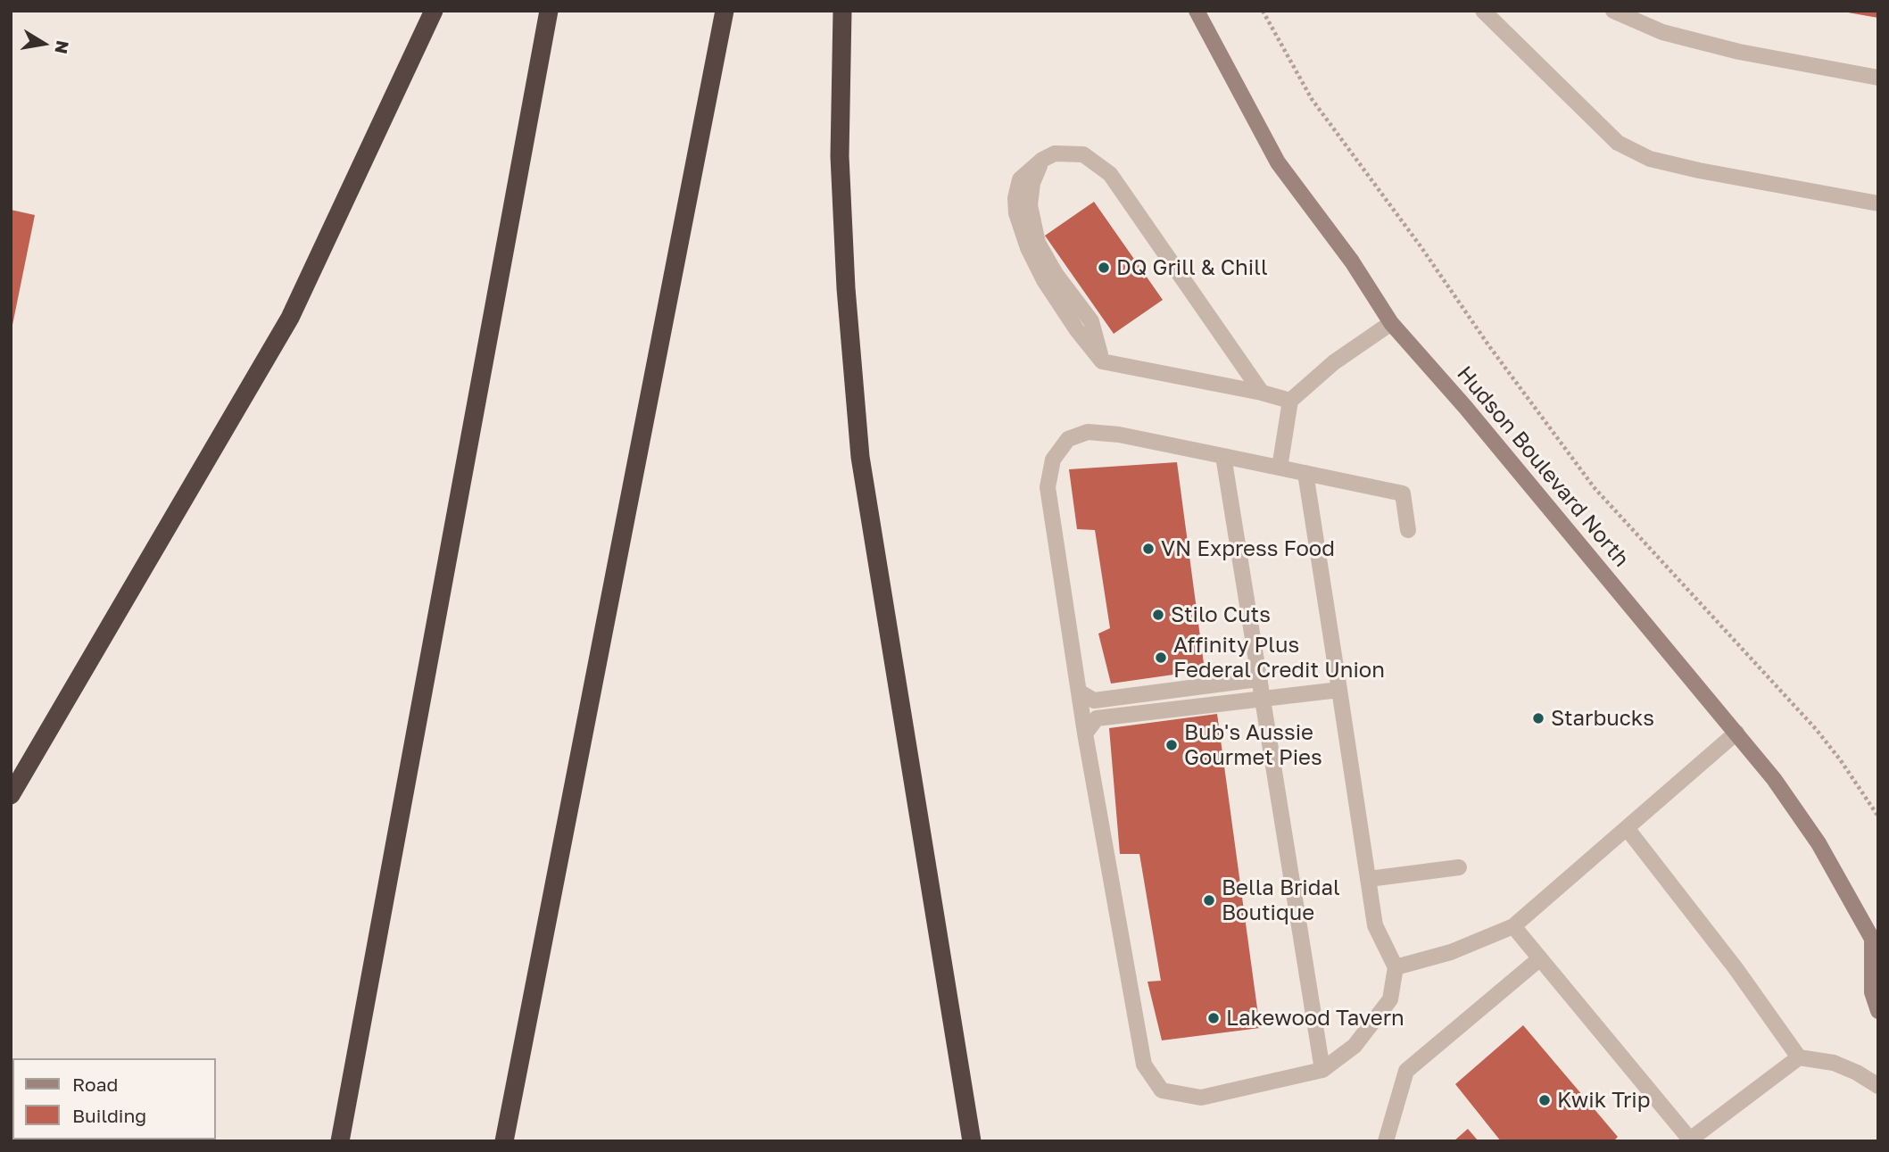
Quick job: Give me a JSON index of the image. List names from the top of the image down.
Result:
{
  "streets": {
    "street": ["Hudson Boulevard North"]
  },
  "places": [
    "DQ Grill & Chill",
    "VN Express Food",
    "Stilo Cuts",
    "Affinity Plus Federal Credit Union",
    "Starbucks",
    "Bub's Aussie Gourmet Pies",
    "Bella Bridal Boutique",
    "Lakewood Tavern",
    "Kwik Trip"
  ],
  "legend": ["Road", "Building"],
  "north": "right"
}
